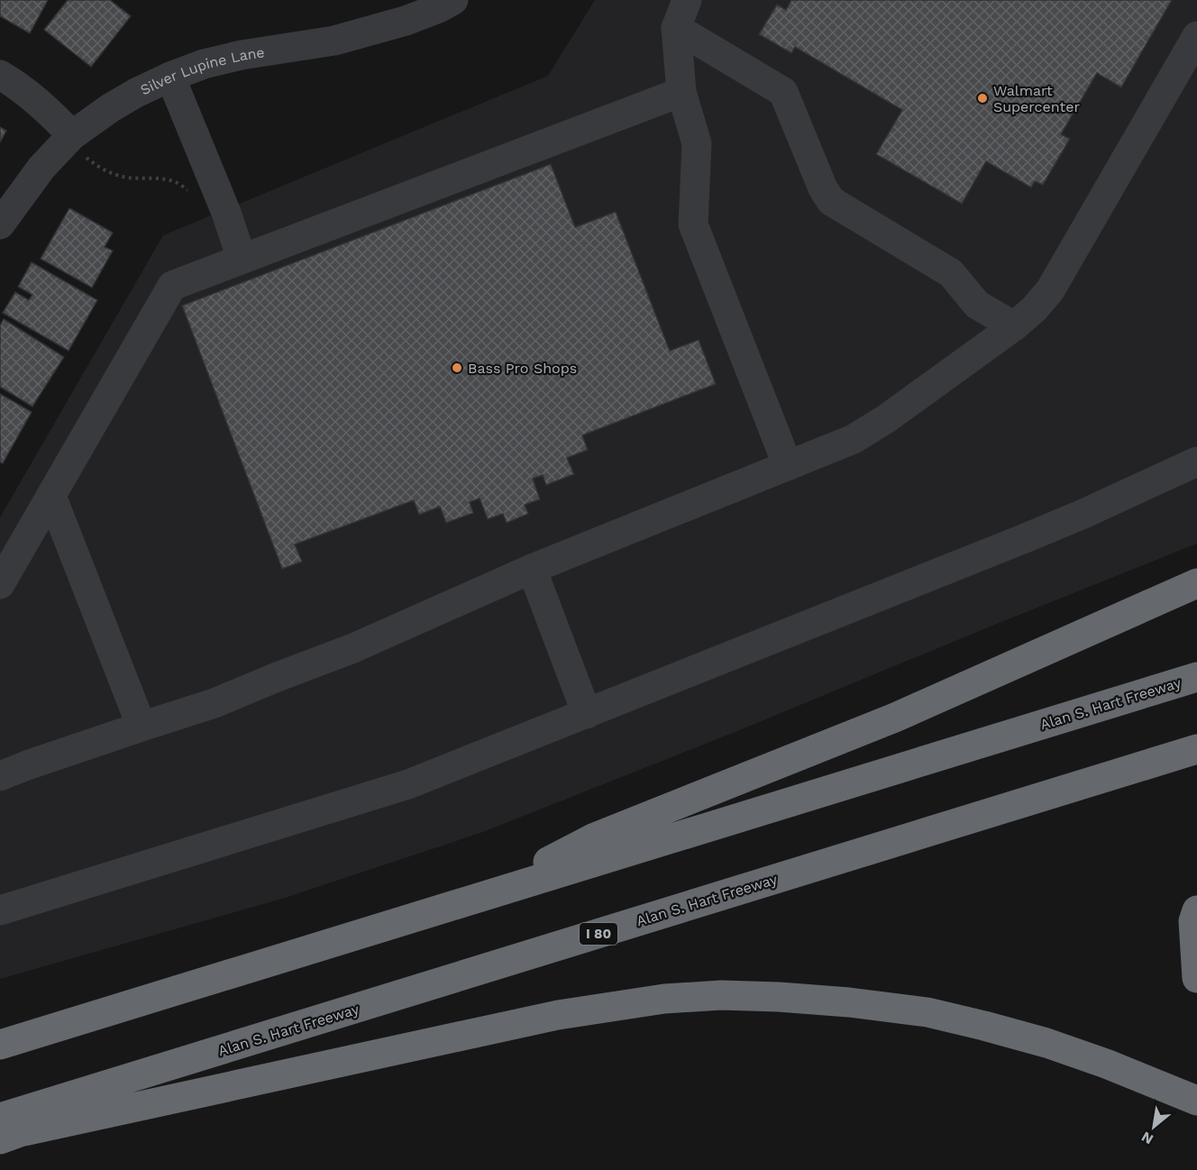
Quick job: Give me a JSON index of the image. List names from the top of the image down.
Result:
{
  "streets": {
    "highway": ["Alan S. Hart Freeway", "I 80"],
    "street": ["Silver Lupine Lane"]
  },
  "places": ["Walmart Supercenter", "Bass Pro Shops"],
  "north": "bottom left"
}
